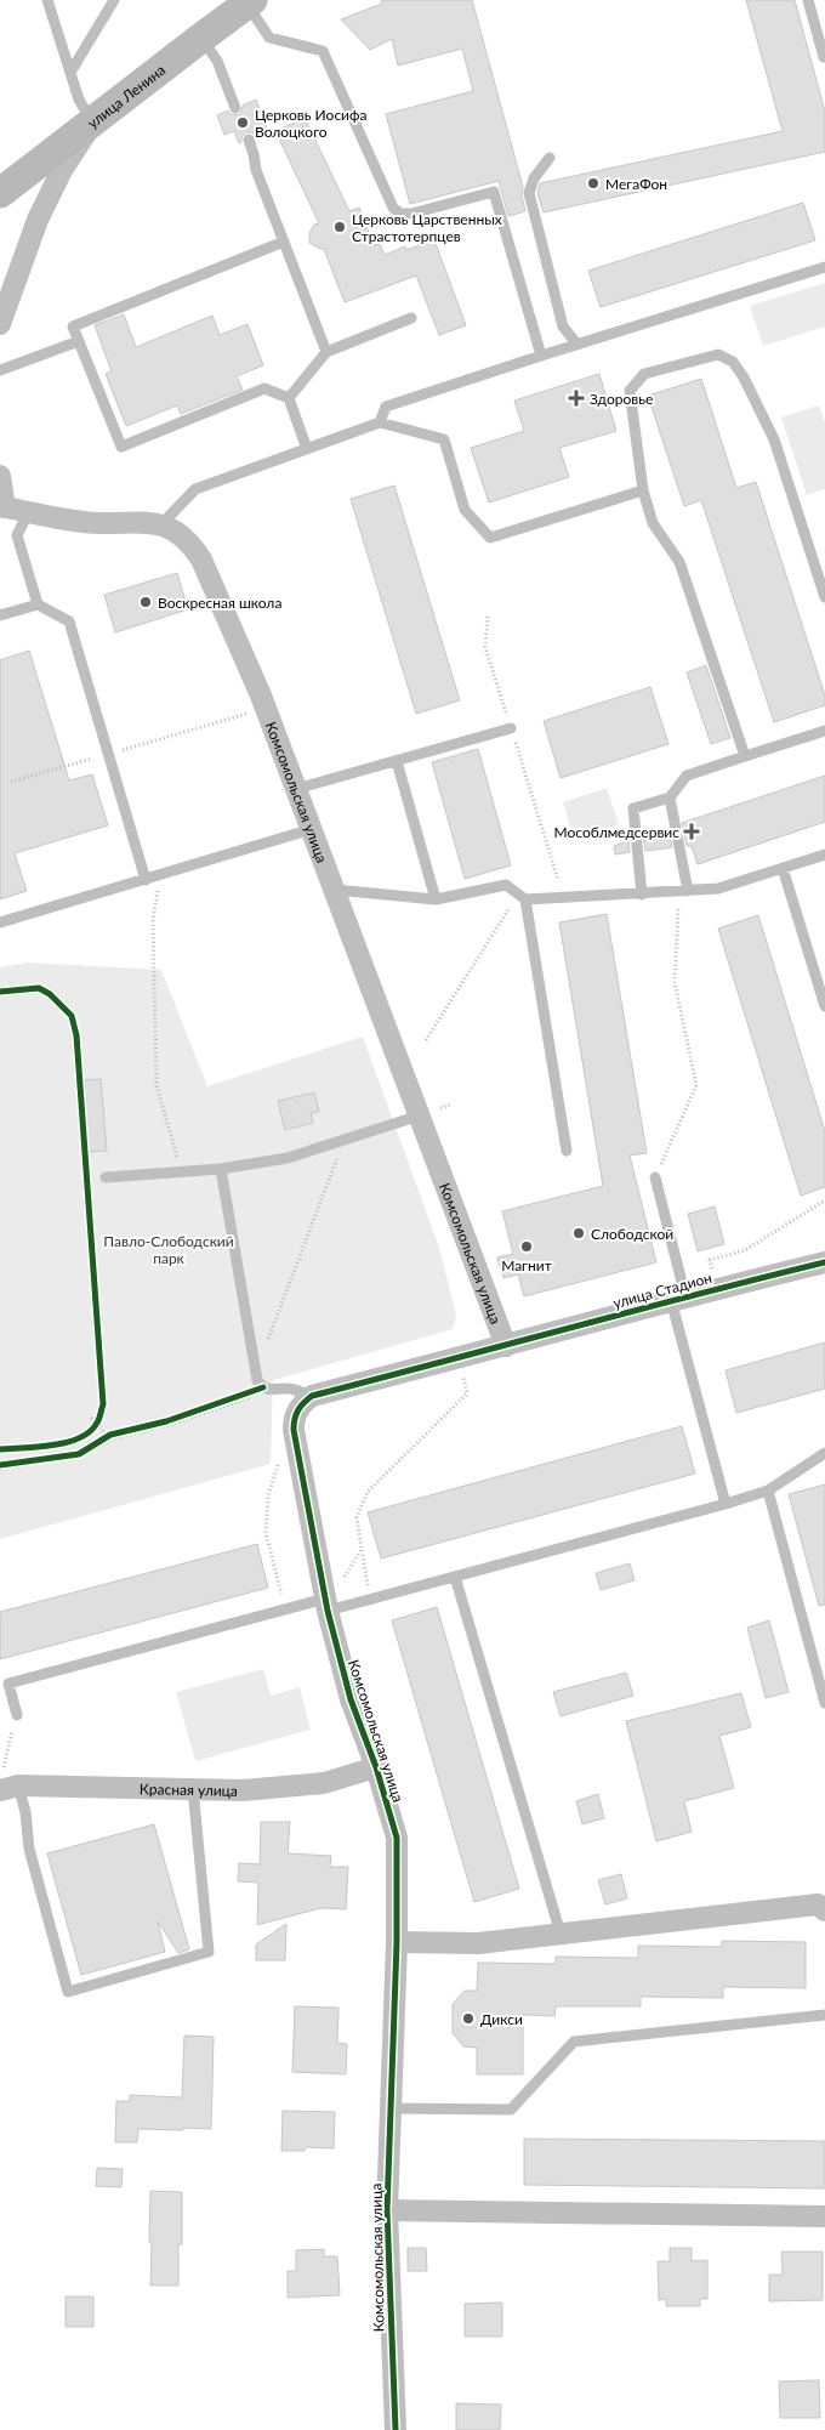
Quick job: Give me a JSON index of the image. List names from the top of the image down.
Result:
{
  "streets": {
    "main road": ["улица Ленина"],
    "street": ["Комсомольская улица", "улица Стадион", "Красная улица"]
  },
  "crossings": [
    ["Комсомольская улица", "улица Стадион"],
    ["Комсомольская улица", "Красная улица"]
  ],
  "parks": ["Павло-Слободский парк"],
  "places": {
    "other": [
      "Церковь Иосифа Волоцкого",
      "МегаФон",
      "Церковь Царственных Страстотерпцев",
      "Воскресная школа",
      "Слободской",
      "Магнит",
      "Дикси"
    ],
    "health": ["Здоровье", "Мособлмедсервис"]
  }
}
